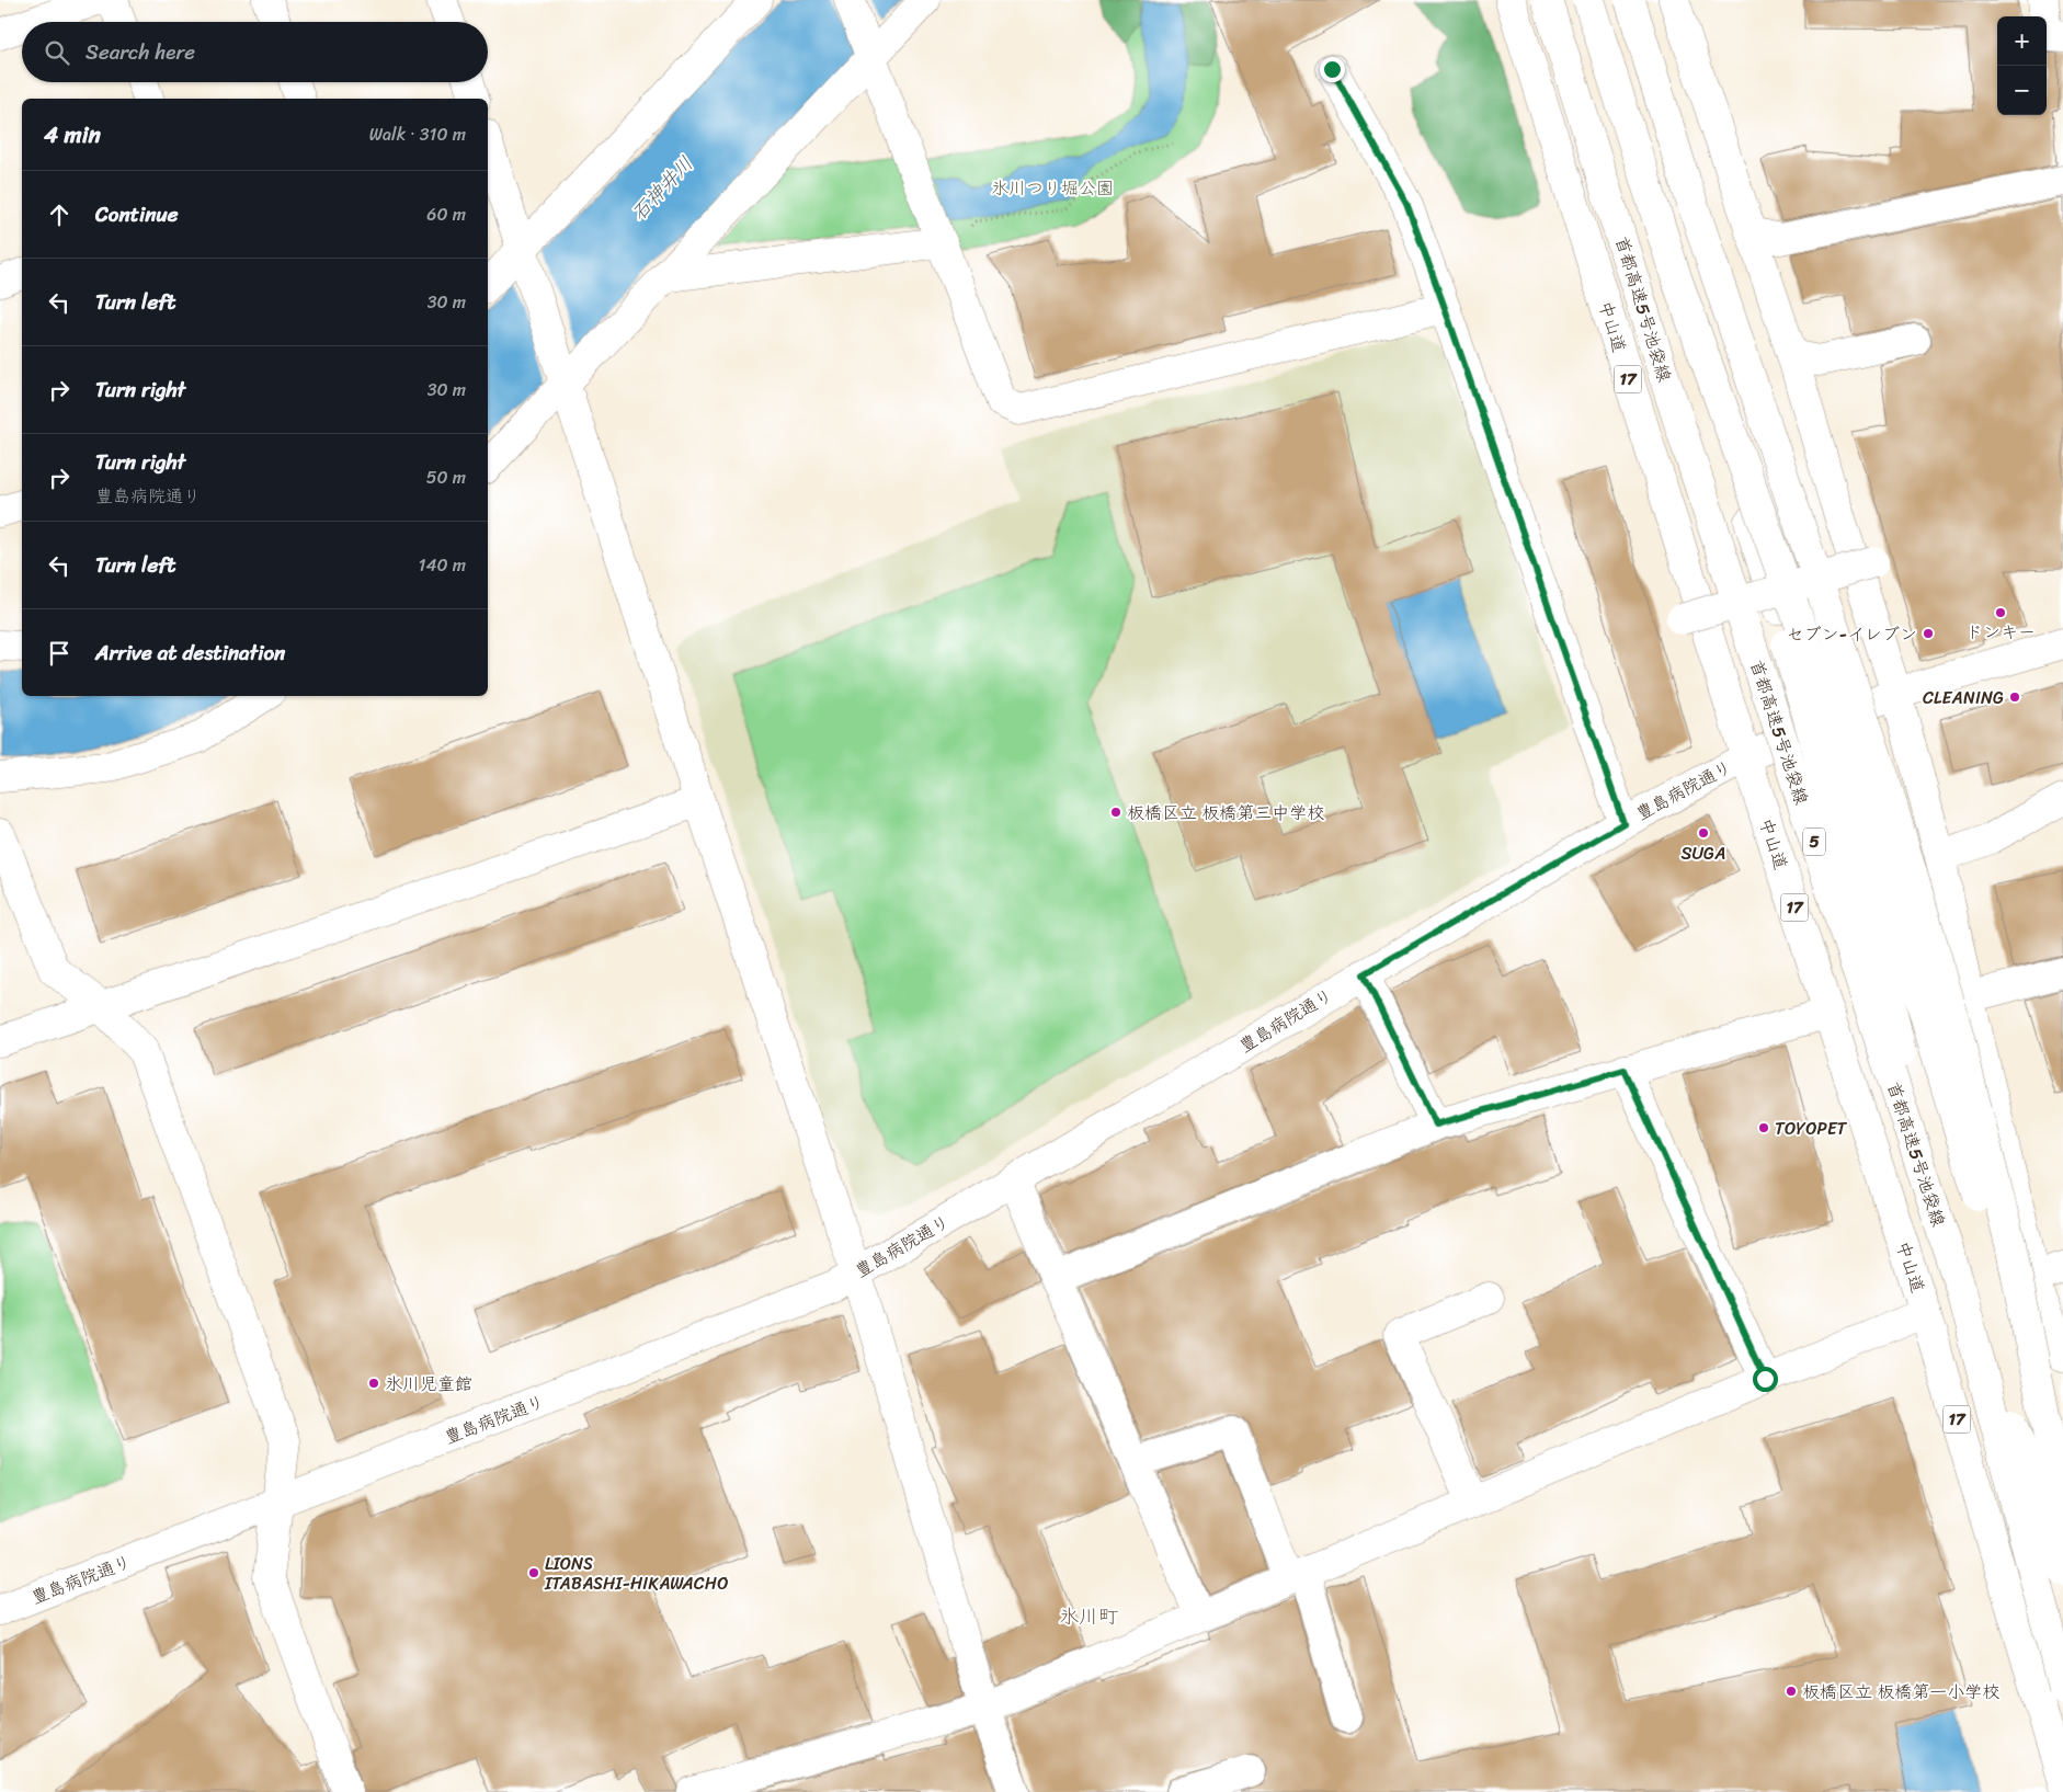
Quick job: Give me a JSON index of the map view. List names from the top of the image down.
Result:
{
  "streets": {
    "main road": [
      "首都高速5号池袋線",
      "中山道",
      "17",
      "豊島病院通り",
      "5"
    ]
  },
  "crossings": [
    ["中山道", "豊島病院通り"]
  ],
  "districts": ["氷川町"],
  "water": ["石神井川"],
  "parks": ["氷川つり堀公園"],
  "places": [
    "ドンキー",
    "セブン-イレブン",
    "CLEANING",
    "板橋区立 板橋第三中学校",
    "SUGA",
    "TOYOPET",
    "氷川児童館",
    "LIONS ITABASHI-HIKAWACHO",
    "板橋区立 板橋第一小学校"
  ],
  "page": {
    "map_buttons": ["+", "−"],
    "search": "Search here",
    "heading": ["4 min", "Walk · 310 m"],
    "list": [
      ["Continue", "60 m"],
      ["Turn left", "30 m"],
      ["Turn right", "30 m"],
      ["Turn right", "豊島病院通り", "50 m"],
      ["Turn left", "140 m"],
      "Arrive at destination"
    ]
  }
}
